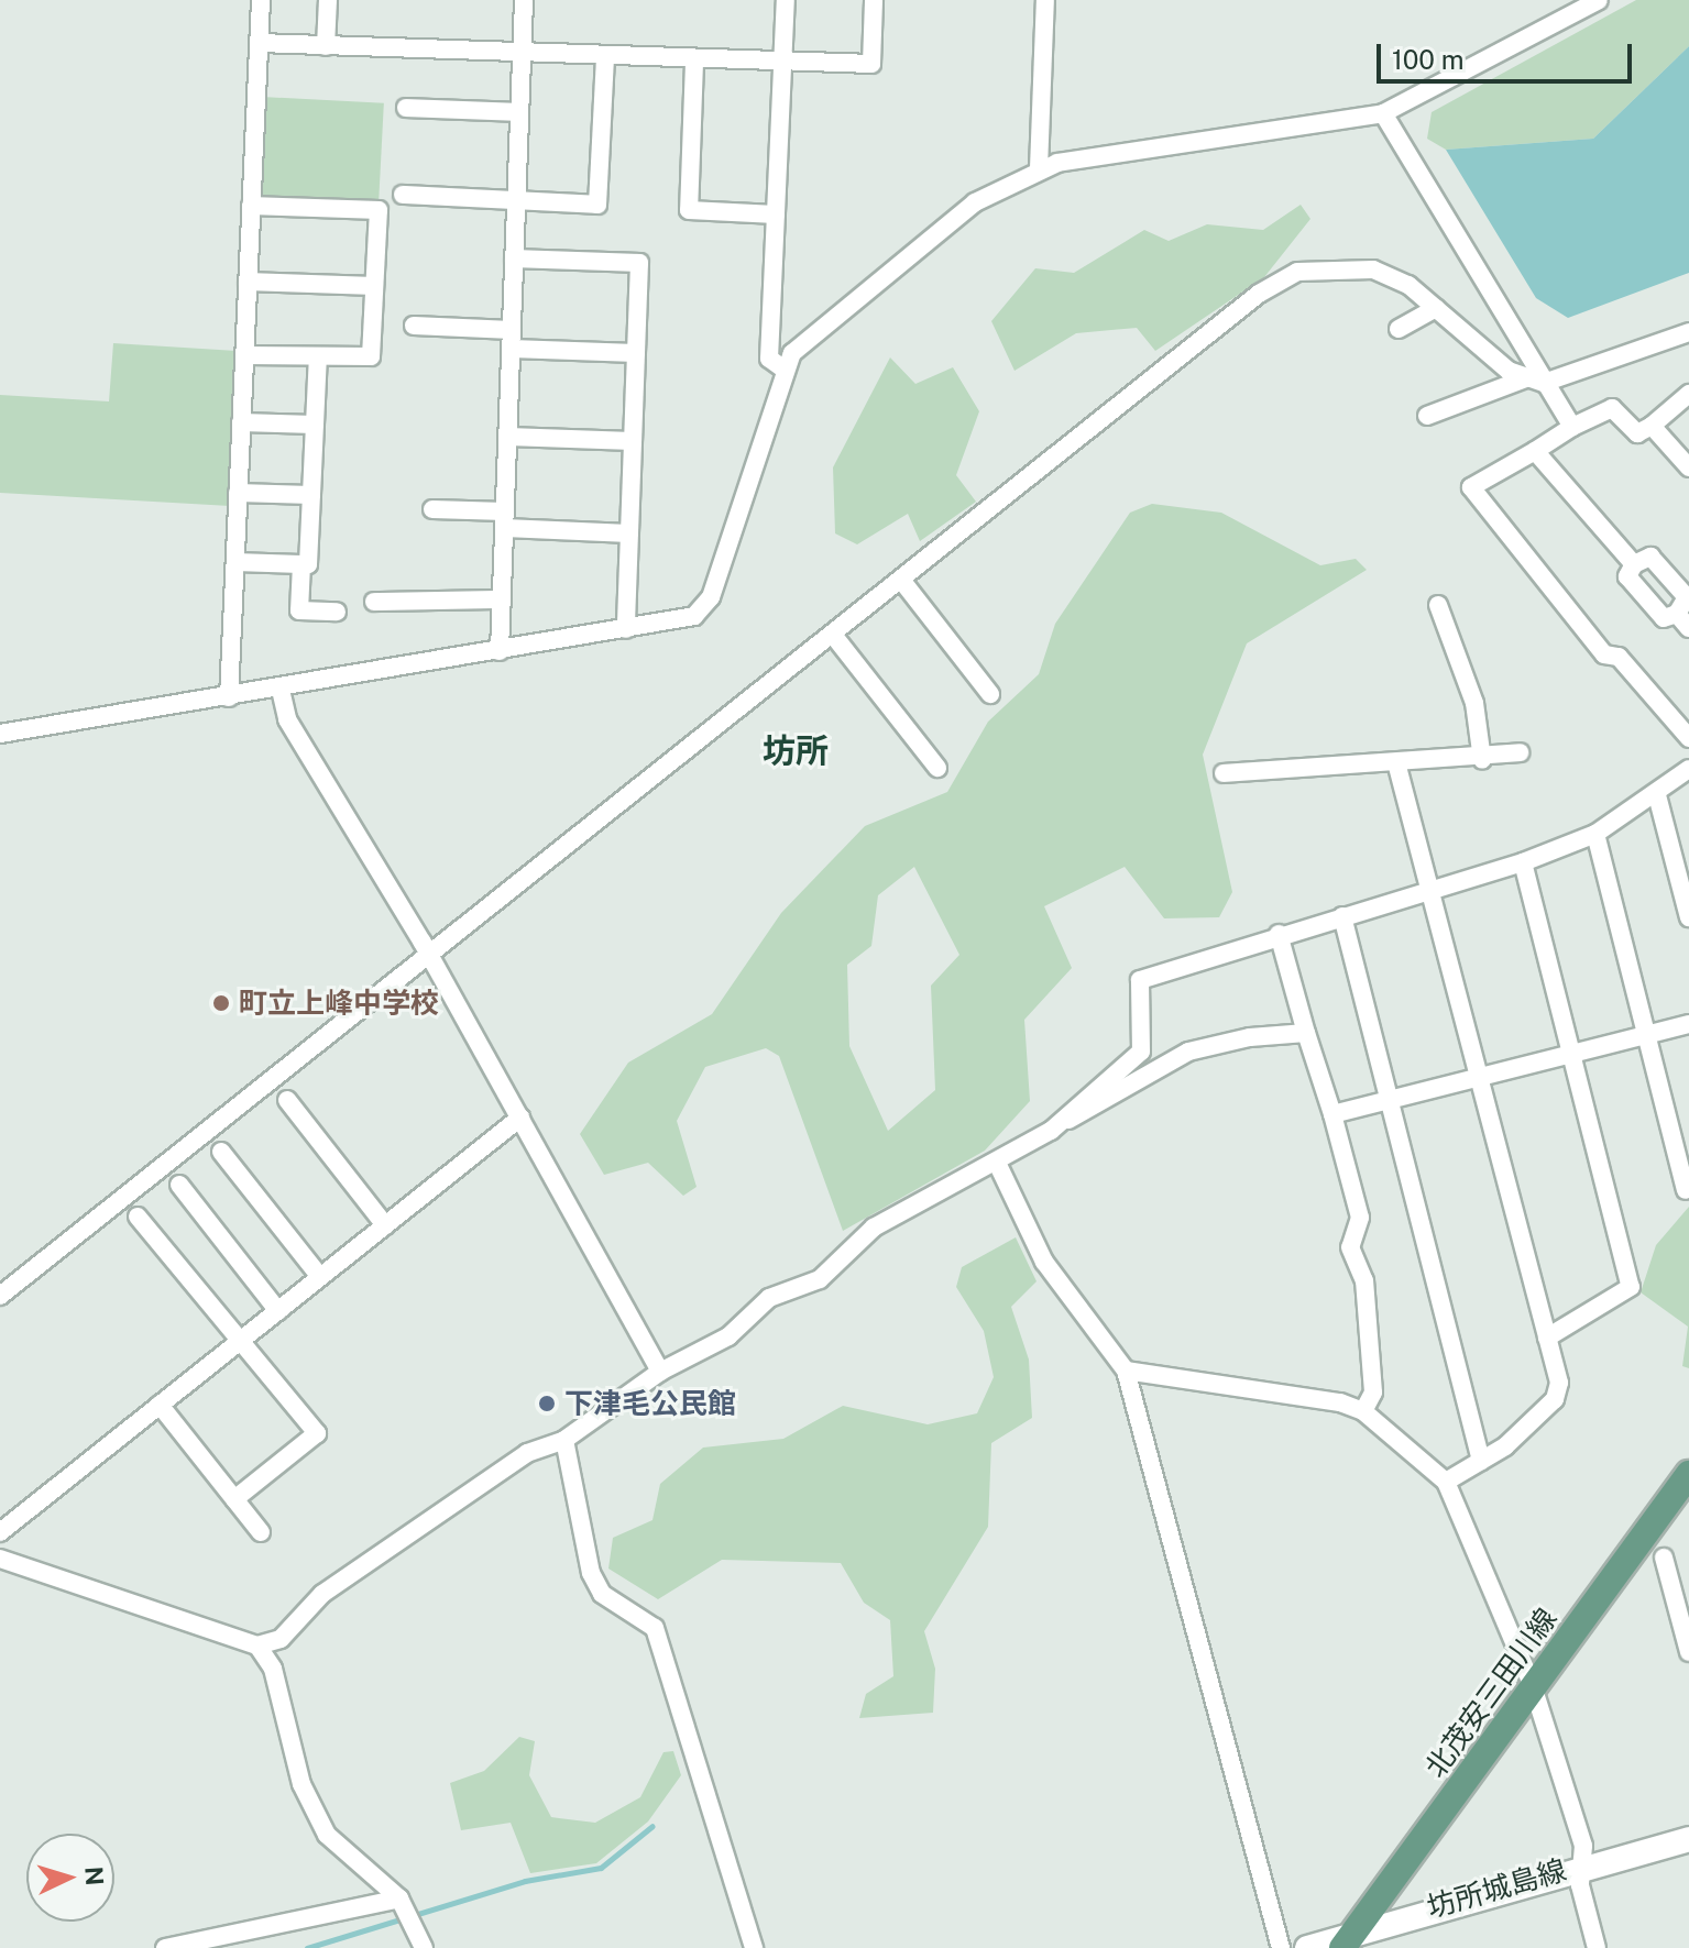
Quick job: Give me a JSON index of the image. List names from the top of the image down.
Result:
{
  "streets": {
    "main road": ["北茂安三田川線", "坊所城島線"]
  },
  "crossings": [
    ["北茂安三田川線", "坊所城島線"]
  ],
  "districts": ["坊所"],
  "places": ["町立上峰中学校", "下津毛公民館"],
  "scale_bar": "100 m",
  "north": "right"
}
